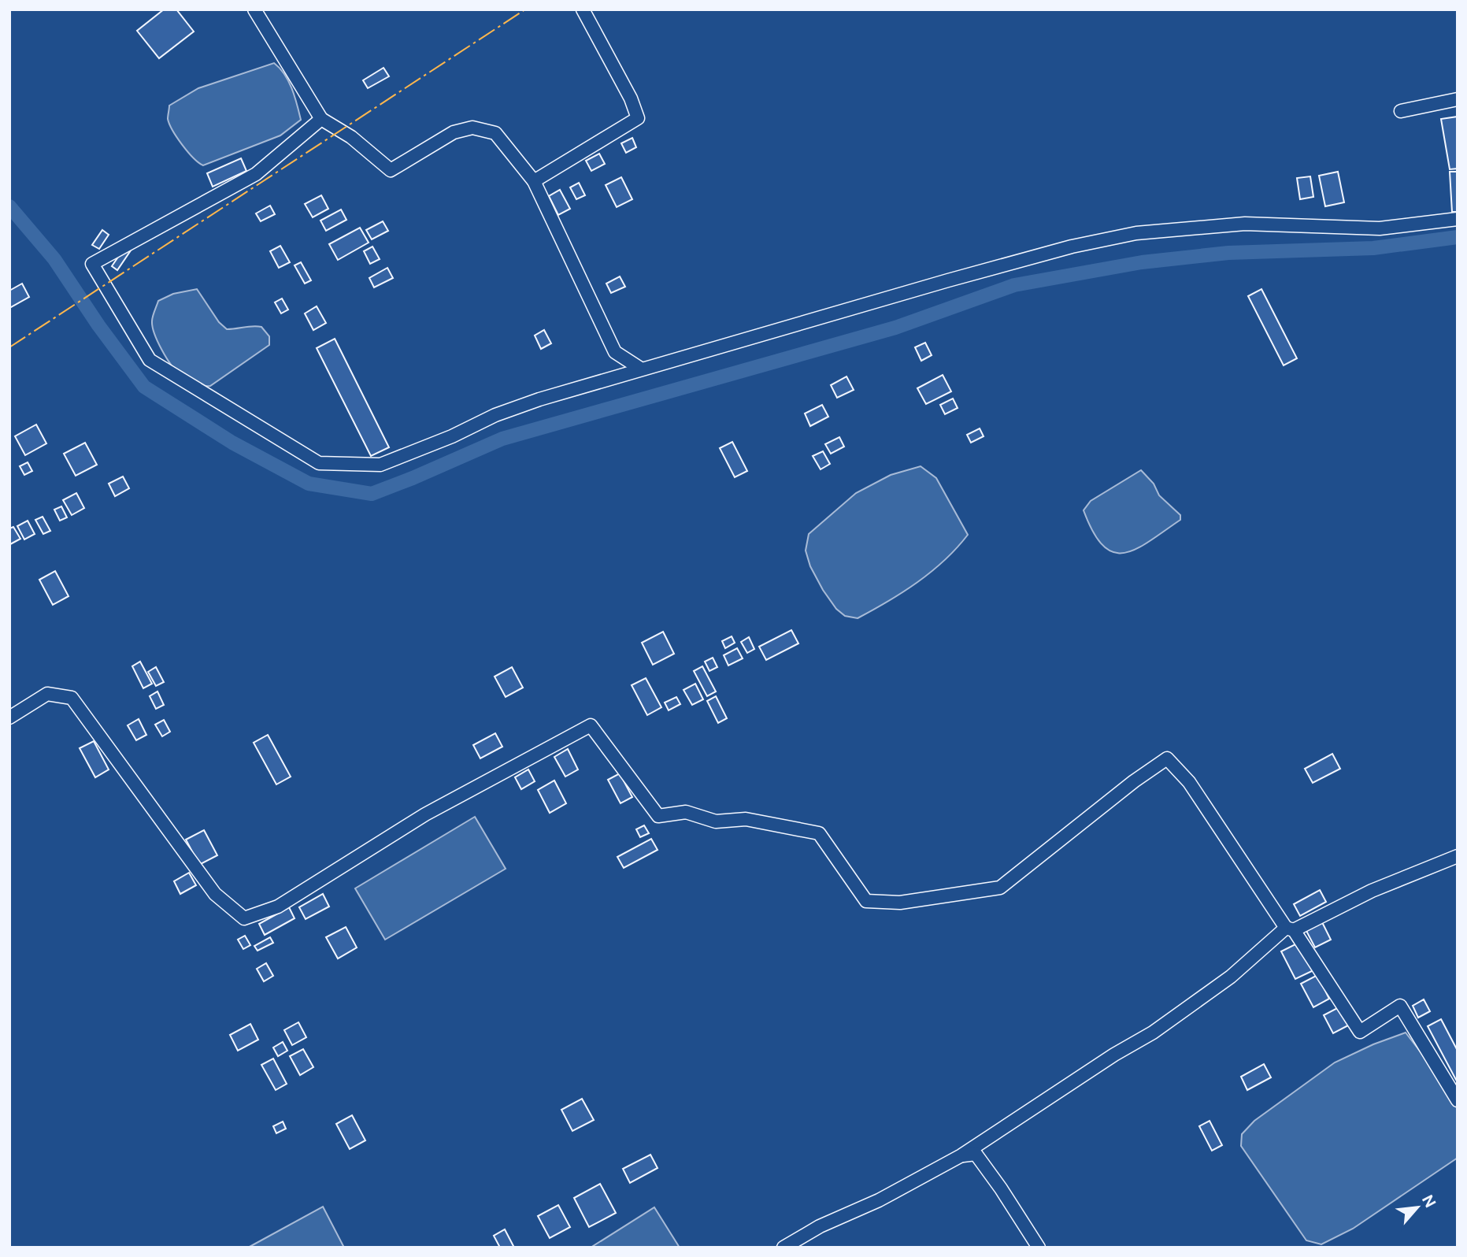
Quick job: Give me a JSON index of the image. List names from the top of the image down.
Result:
{
  "north": "top right"
}
